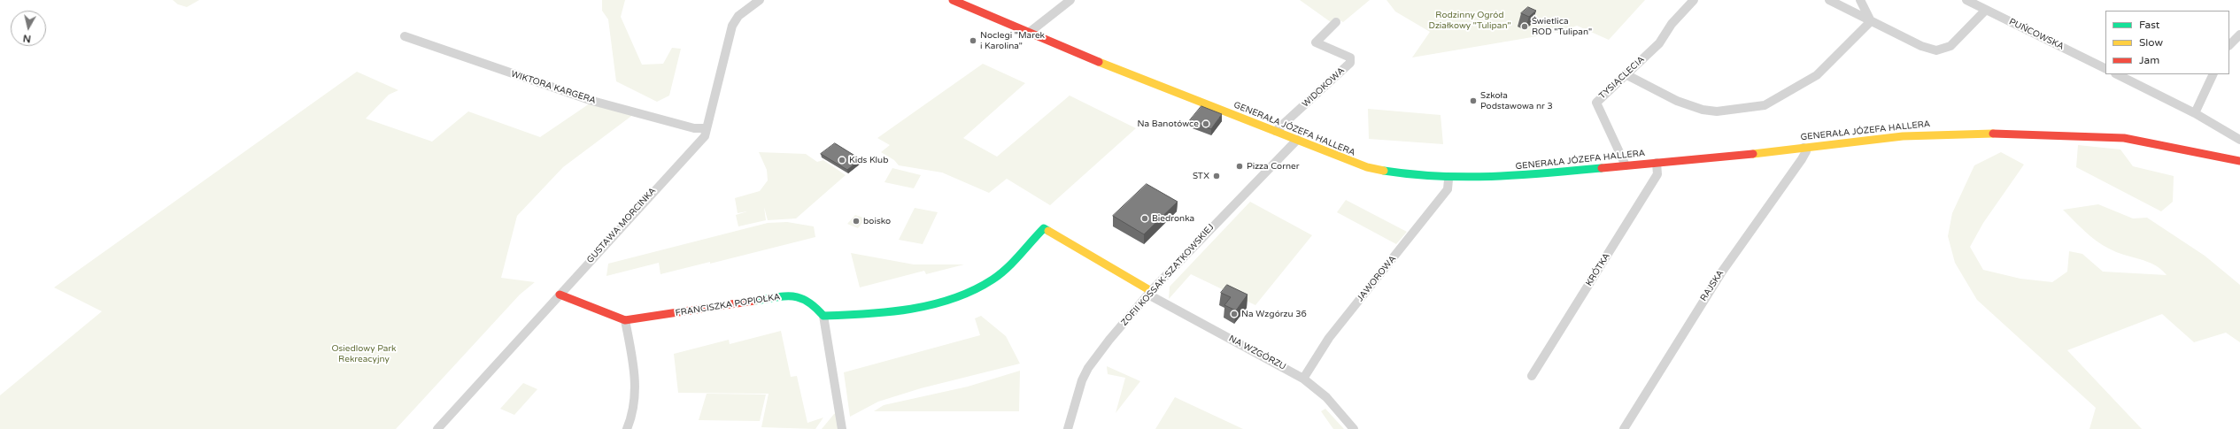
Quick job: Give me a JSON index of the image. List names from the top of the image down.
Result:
{
  "streets": {
    "street": [
      "PUŃCOWSKA",
      "TYSIĄCLECIA",
      "WIKTORA KARGERA",
      "WIDOKOWA",
      "GENERAŁA JÓZEFA HALLERA",
      "GUSTAWA MORCINKA",
      "KRÓTKA",
      "ZOFII KOSSAK-SZATKOWSKIEJ",
      "JAWOROWA",
      "RAJSKA",
      "FRANCISZKA POPIOŁKA",
      "NA WZGÓRZU"
    ]
  },
  "crossings": [
    ["TYSIĄCLECIA", "GENERAŁA JÓZEFA HALLERA"],
    ["WIKTORA KARGERA", "GUSTAWA MORCINKA"],
    ["WIDOKOWA", "GENERAŁA JÓZEFA HALLERA"],
    ["GENERAŁA JÓZEFA HALLERA", "KRÓTKA"],
    ["GENERAŁA JÓZEFA HALLERA", "ZOFII KOSSAK-SZATKOWSKIEJ"],
    ["GENERAŁA JÓZEFA HALLERA", "JAWOROWA"],
    ["GENERAŁA JÓZEFA HALLERA", "RAJSKA"],
    ["ZOFII KOSSAK-SZATKOWSKIEJ", "NA WZGÓRZU"],
    ["JAWOROWA", "NA WZGÓRZU"]
  ],
  "parks": ["Rodzinny Ogród Działkowy \"Tulipan\"", "Osiedlowy Park Rekreacyjny"],
  "places": [
    "Świetlica ROD \"Tulipan\"",
    "Noclegi \"Marek i Karolina\"",
    "Szkoła Podstawowa nr 3",
    "Na Banotówce",
    "Kids Klub",
    "Pizza Corner",
    "STX",
    "Biedronka",
    "boisko",
    "Na Wzgórzu 36"
  ],
  "legend": ["Fast", "Slow", "Jam"],
  "north": "bottom"
}
